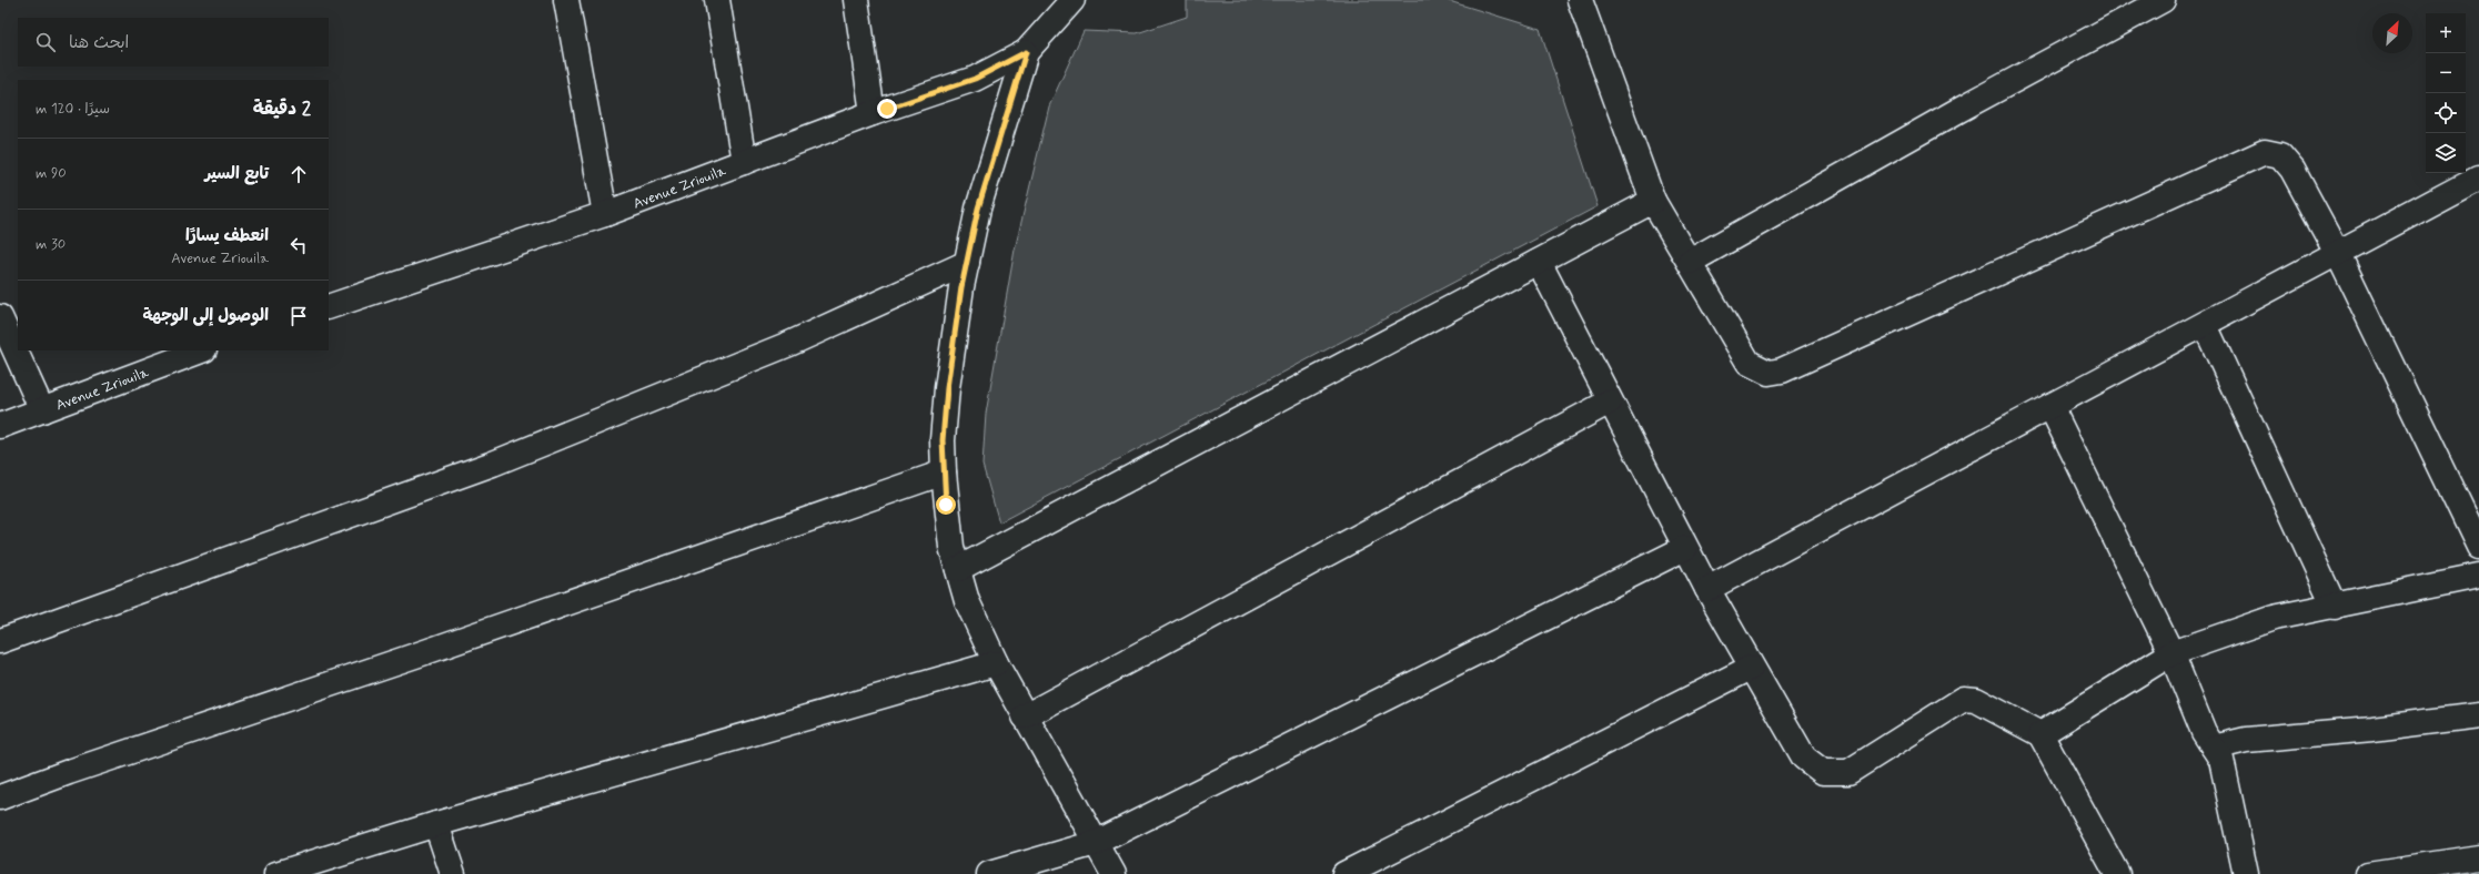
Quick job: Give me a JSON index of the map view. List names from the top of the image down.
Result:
{
  "streets": {
    "street": ["Avenue Zriouila"]
  },
  "north": "top right",
  "page": {
    "map_buttons": ["+", "−"],
    "search": "ابحث هنا",
    "heading": ["2 دقيقة", "سيرًا · 120 m"],
    "list": [
      ["تابع السير", "90 m"],
      ["انعطف يسارًا", "Avenue Zriouila", "30 m"],
      "الوصول إلى الوجهة"
    ]
  }
}
